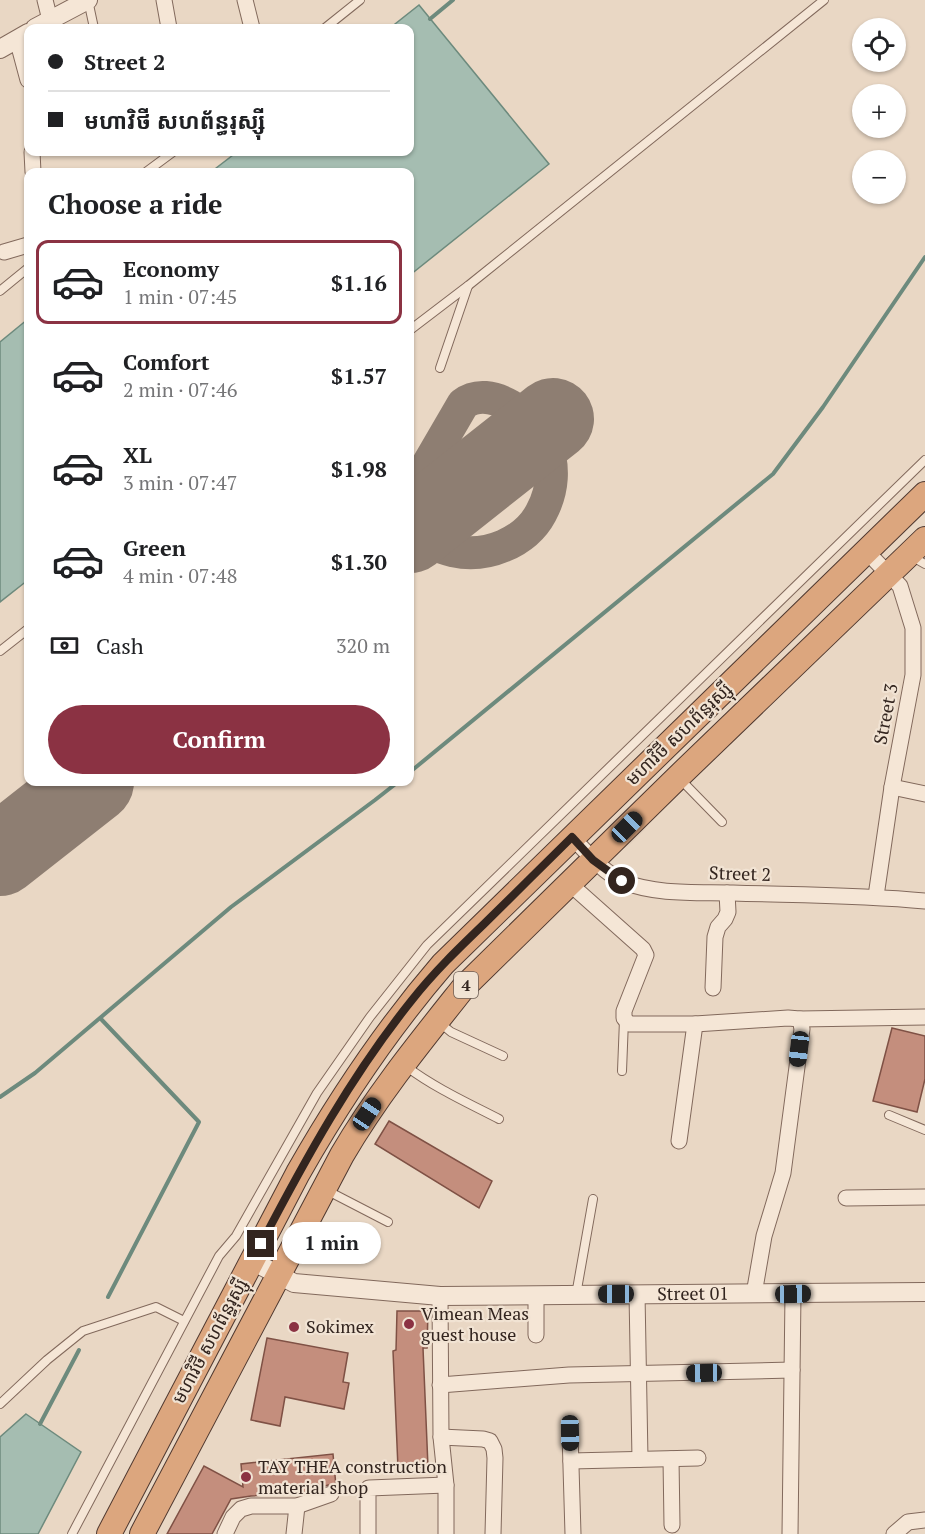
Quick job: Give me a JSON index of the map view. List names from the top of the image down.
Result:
{
  "streets": {
    "highway": ["មហាវិថី សហព័ន្ធរុស្ស៊ី", "4"],
    "street": ["Street 3", "Street 2", "Street 01"]
  },
  "crossings": [
    ["Street 3", "មហាវិថី សហព័ន្ធរុស្ស៊ី"],
    ["Street 3", "Street 2"],
    ["មហាវិថី សហព័ន្ធរុស្ស៊ី", "Street 2"],
    ["មហាវិថី សហព័ន្ធរុស្ស៊ី", "Street 01"]
  ],
  "places": ["Vimean Meas guest house", "Sokimex", "TAY THEA construction material shop"],
  "page": {
    "map_buttons": ["+", "−"],
    "banner": ["Street 2", "មហាវិថី សហព័ន្ធរុស្ស៊ី"],
    "heading": "Choose a ride",
    "list": [
      {
        "name": "Economy",
        "note": "1 min · 07:45",
        "value": "$1.16"
      },
      {
        "name": "Comfort",
        "note": "2 min · 07:46",
        "value": "$1.57"
      },
      {
        "name": "XL",
        "note": "3 min · 07:47",
        "value": "$1.98"
      },
      {
        "name": "Green",
        "note": "4 min · 07:48",
        "value": "$1.30"
      }
    ],
    "pay": ["Cash", "320 m"],
    "buttons": "Confirm",
    "bubble": "1 min"
  }
}
